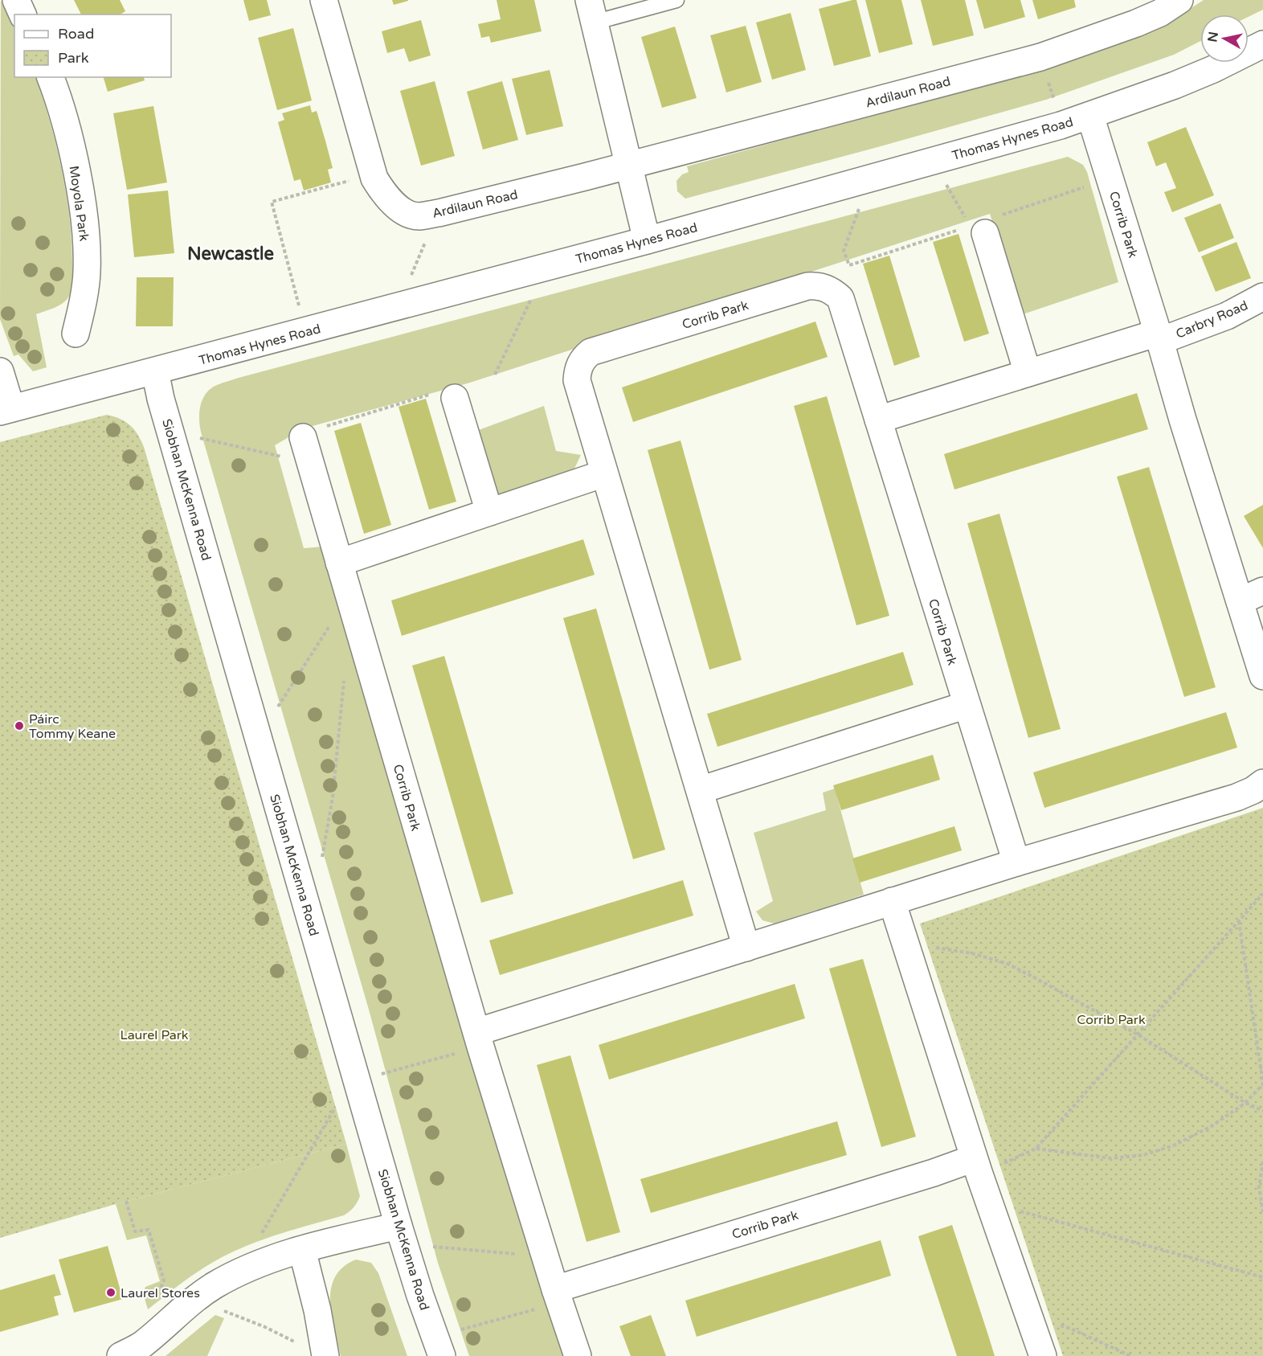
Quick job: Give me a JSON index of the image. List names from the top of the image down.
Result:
{
  "streets": {
    "street": [
      "Ardilaun Road",
      "Thomas Hynes Road",
      "Moyola Park",
      "Corrib Park",
      "Carbry Road",
      "Siobhan McKenna Road"
    ]
  },
  "crossings": [
    ["Thomas Hynes Road", "Corrib Park"],
    ["Thomas Hynes Road", "Siobhan McKenna Road"],
    ["Corrib Park", "Carbry Road"]
  ],
  "districts": ["Newcastle"],
  "parks": ["Corrib Park", "Laurel Park"],
  "places": ["Páirc Tommy Keane", "Laurel Stores"],
  "legend": ["Road", "Park"],
  "north": "left"
}
